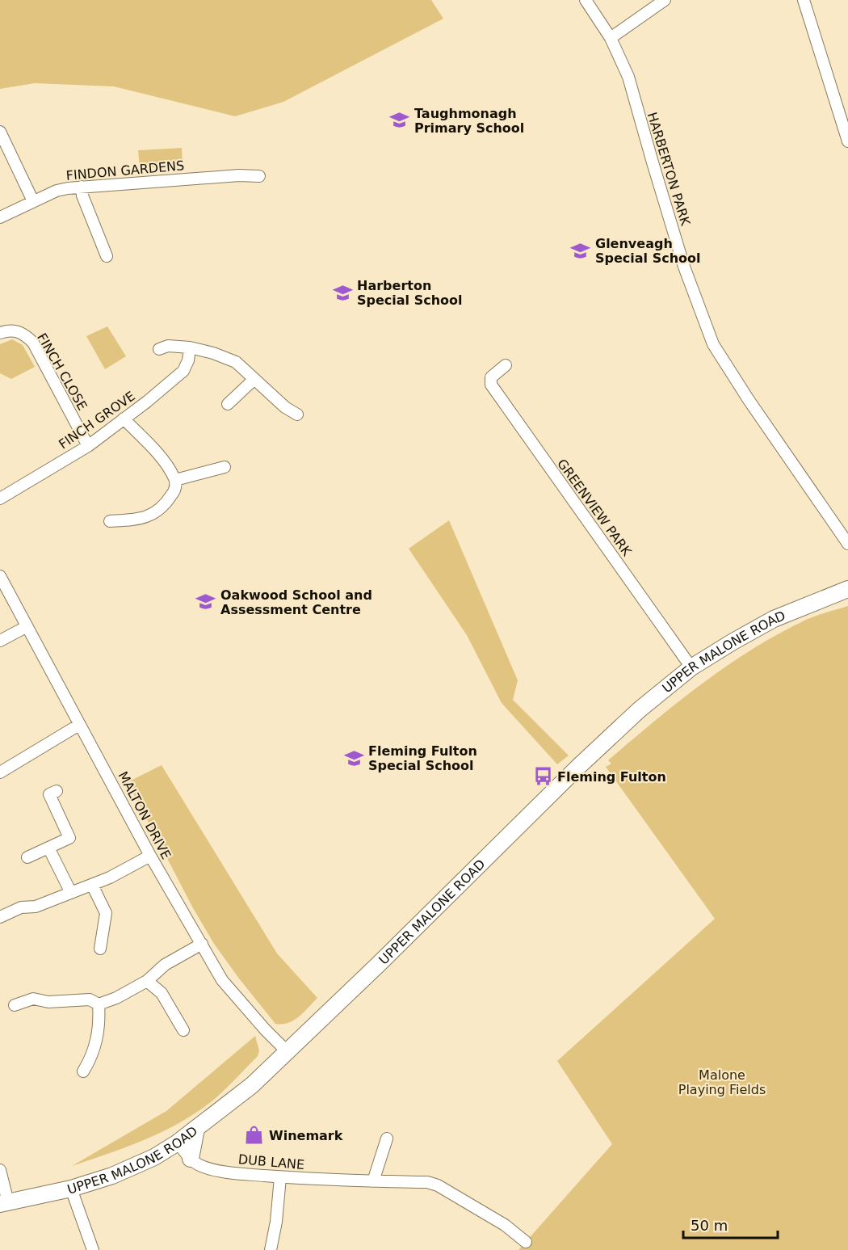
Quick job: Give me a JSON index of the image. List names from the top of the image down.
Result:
{
  "streets": {
    "main road": ["UPPER MALONE ROAD"],
    "street": [
      "HARBERTON PARK",
      "FINDON GARDENS",
      "FINCH CLOSE",
      "FINCH GROVE",
      "GREENVIEW PARK",
      "MALTON DRIVE",
      "DUB LANE"
    ]
  },
  "crossings": [
    ["FINCH CLOSE", "FINCH GROVE"],
    ["GREENVIEW PARK", "UPPER MALONE ROAD"],
    ["UPPER MALONE ROAD", "MALTON DRIVE"],
    ["UPPER MALONE ROAD", "DUB LANE"]
  ],
  "parks": ["Malone Playing Fields"],
  "places": {
    "school or university": [
      "Taughmonagh Primary School",
      "Glenveagh Special School",
      "Harberton Special School",
      "Oakwood School and Assessment Centre",
      "Fleming Fulton Special School"
    ],
    "bus stop": ["Fleming Fulton"],
    "shop": ["Winemark"]
  },
  "scale_bar": "50 m"
}
